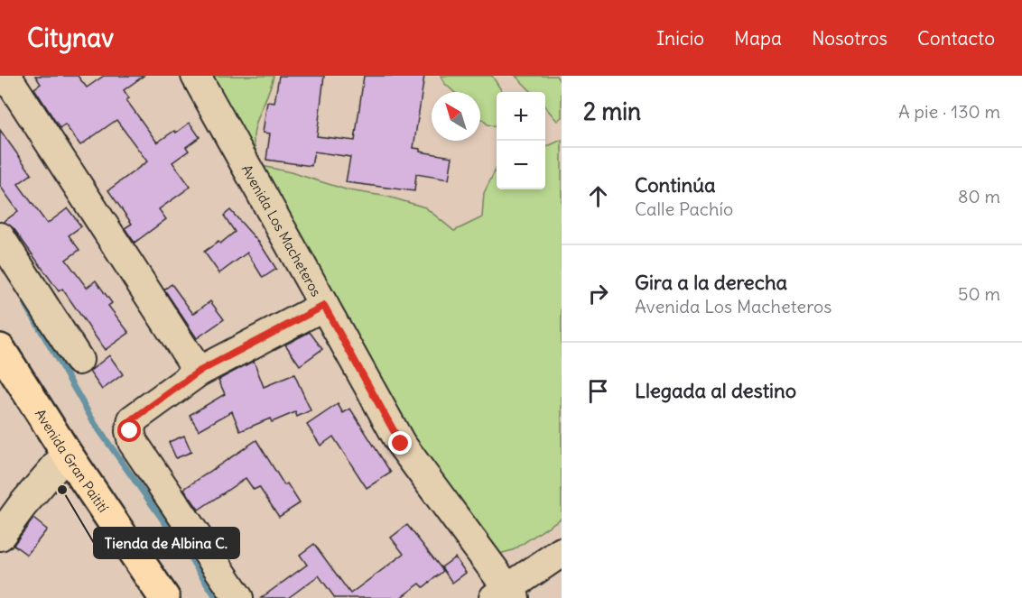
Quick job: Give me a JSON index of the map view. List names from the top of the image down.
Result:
{
  "streets": {
    "main road": ["Avenida Gran Paitití"],
    "street": ["Avenida Los Macheteros"]
  },
  "places": ["Tienda de Albina C."],
  "north": "top left",
  "page": {
    "header": "Citynav",
    "nav": [
      "Inicio",
      "Mapa",
      "Nosotros",
      "Contacto"
    ],
    "heading": ["2 min", "A pie · 130 m"],
    "map_buttons": ["+", "−"],
    "list": [
      ["Continúa", "Calle Pachío", "80 m"],
      ["Gira a la derecha", "Avenida Los Macheteros", "50 m"],
      "Llegada al destino"
    ]
  }
}
